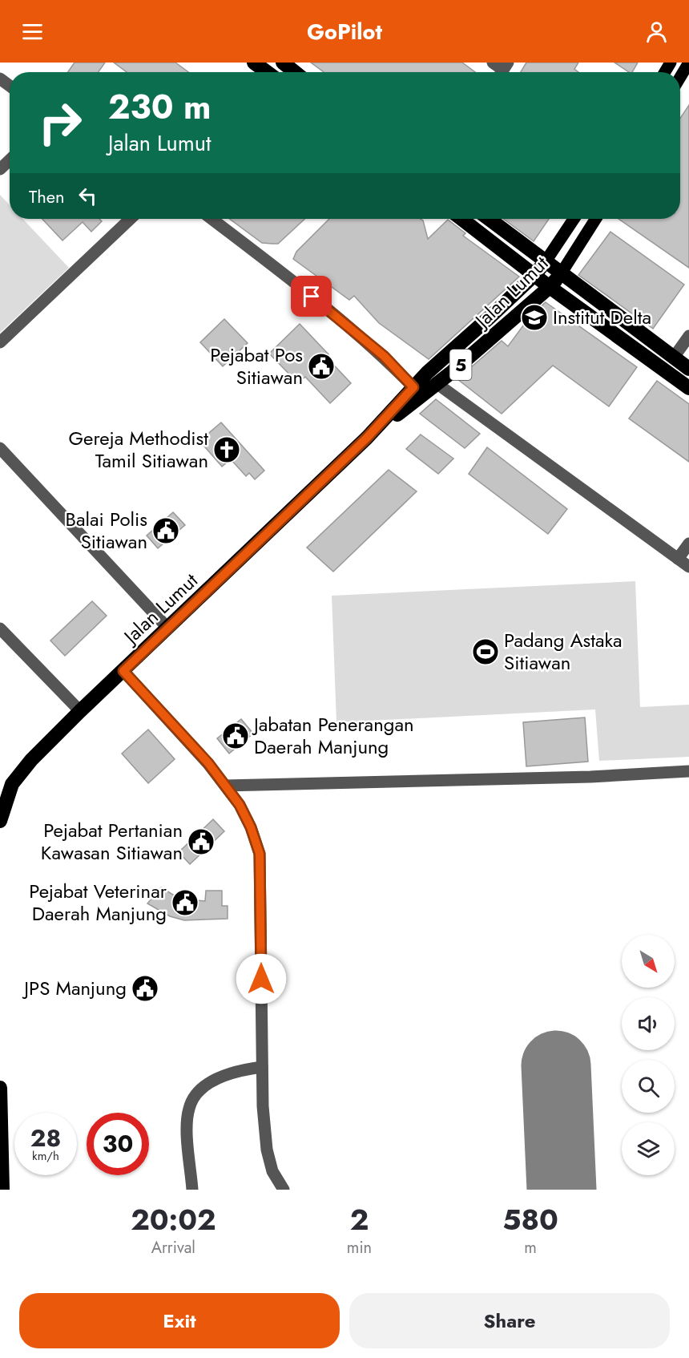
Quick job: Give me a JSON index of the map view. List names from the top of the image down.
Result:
{
  "streets": {
    "highway": ["Jalan Lumut", "5"]
  },
  "places": {
    "school or university": ["Institut Delta"],
    "public building": [
      "Pejabat Pos Sitiawan",
      "Balai Polis Sitiawan",
      "Jabatan Penerangan Daerah Manjung",
      "Pejabat Pertanian Kawasan Sitiawan",
      "Pejabat Veterinar Daerah Manjung",
      "JPS Manjung"
    ],
    "church": ["Gereja Methodist Tamil Sitiawan"],
    "sports": ["Padang Astaka Sitiawan"]
  },
  "north": "bottom right",
  "page": {
    "header": "GoPilot",
    "turn": ["230 m", "Jalan Lumut"],
    "then": "Then",
    "speed": "28 km/h",
    "limit": "30",
    "eta": [
      "20:02",
      "Arrival",
      "2",
      "min",
      "580",
      "m"
    ],
    "buttons": ["Exit", "Share"]
  }
}
